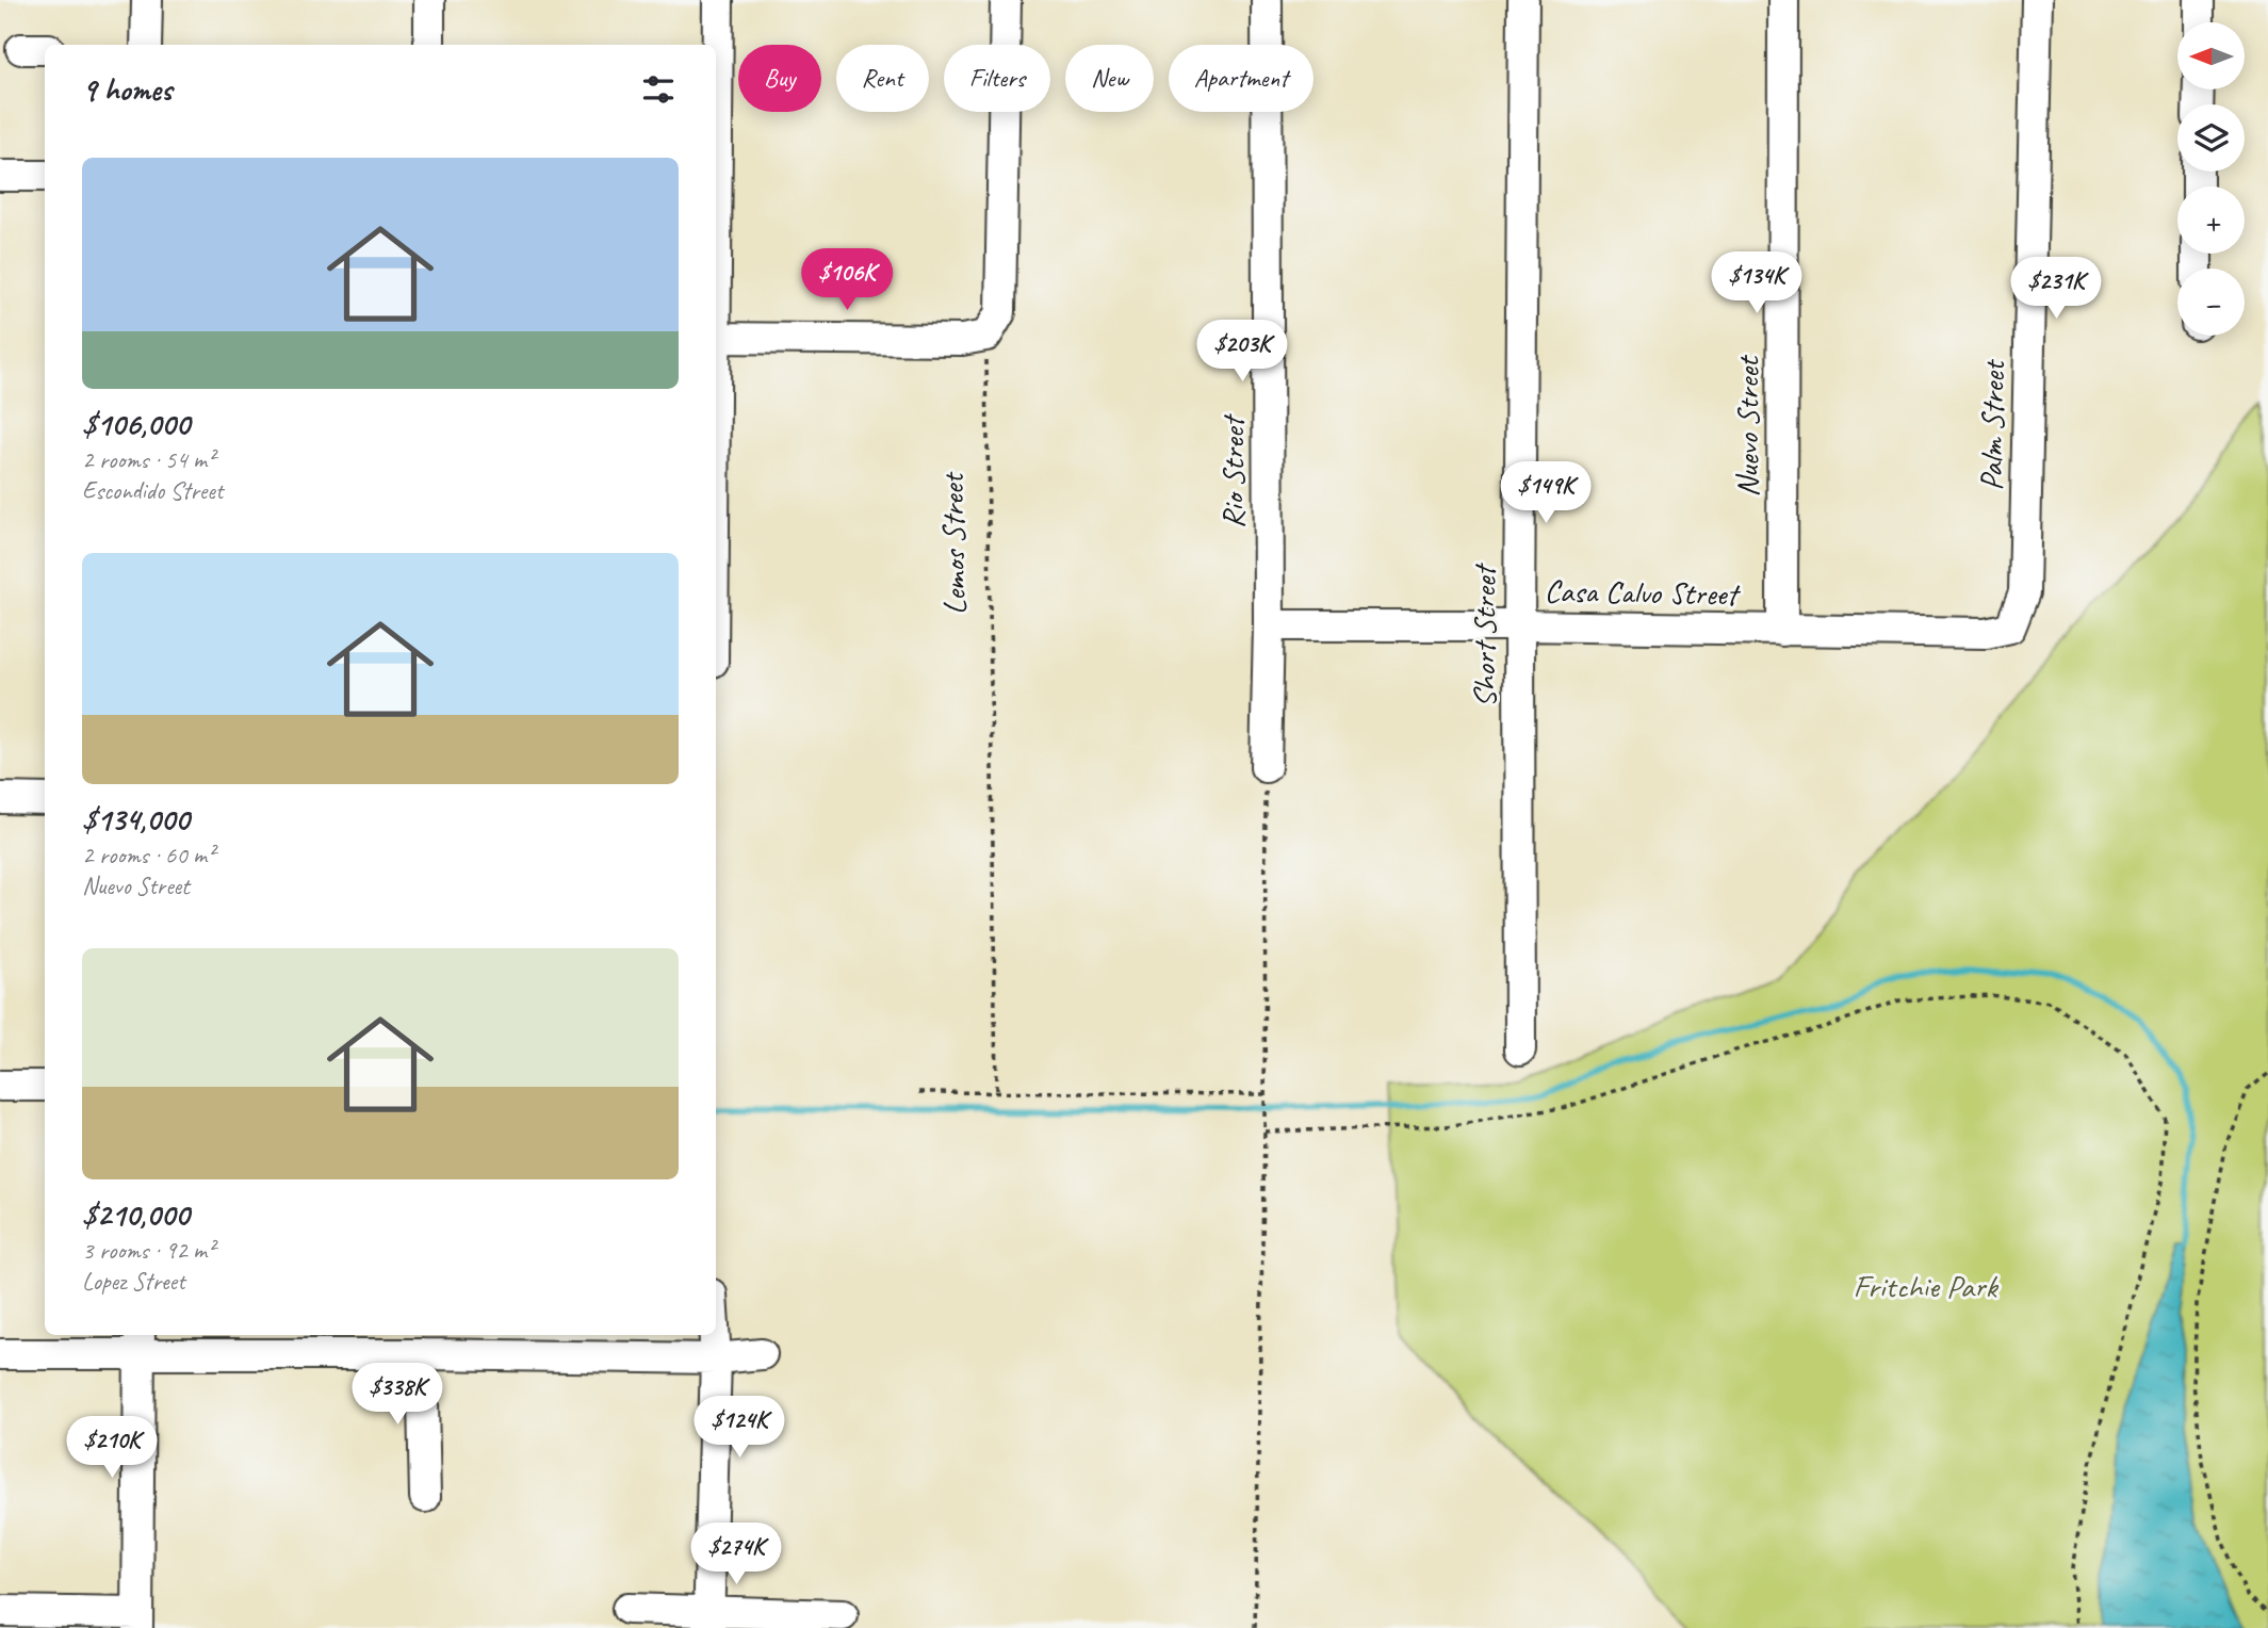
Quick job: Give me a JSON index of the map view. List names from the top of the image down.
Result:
{
  "streets": {
    "street": [
      "Palm Street",
      "Nuevo Street",
      "Rio Street",
      "Casa Calvo Street",
      "Short Street"
    ],
    "path": ["Lemos Street"]
  },
  "crossings": [
    ["Palm Street", "Casa Calvo Street"],
    ["Nuevo Street", "Casa Calvo Street"],
    ["Rio Street", "Casa Calvo Street"],
    ["Casa Calvo Street", "Short Street"]
  ],
  "parks": ["Fritchie Park"],
  "north": "left",
  "page": {
    "map_buttons": ["+", "−"],
    "chip": [
      "Buy",
      "Rent",
      "Filters",
      "New",
      "Apartment"
    ],
    "heading": "9 homes",
    "list": [
      {
        "name": "$106,000",
        "note": "2 rooms · 54 m² · Escondido Street"
      },
      {
        "name": "$134,000",
        "note": "2 rooms · 60 m² · Nuevo Street"
      },
      {
        "name": "$210,000",
        "note": "3 rooms · 92 m² · Lopez Street"
      }
    ],
    "price": [
      "$106K",
      "$134K",
      "$231K",
      "$203K",
      "$149K",
      "$338K",
      "$124K",
      "$210K",
      "$274K"
    ]
  }
}
